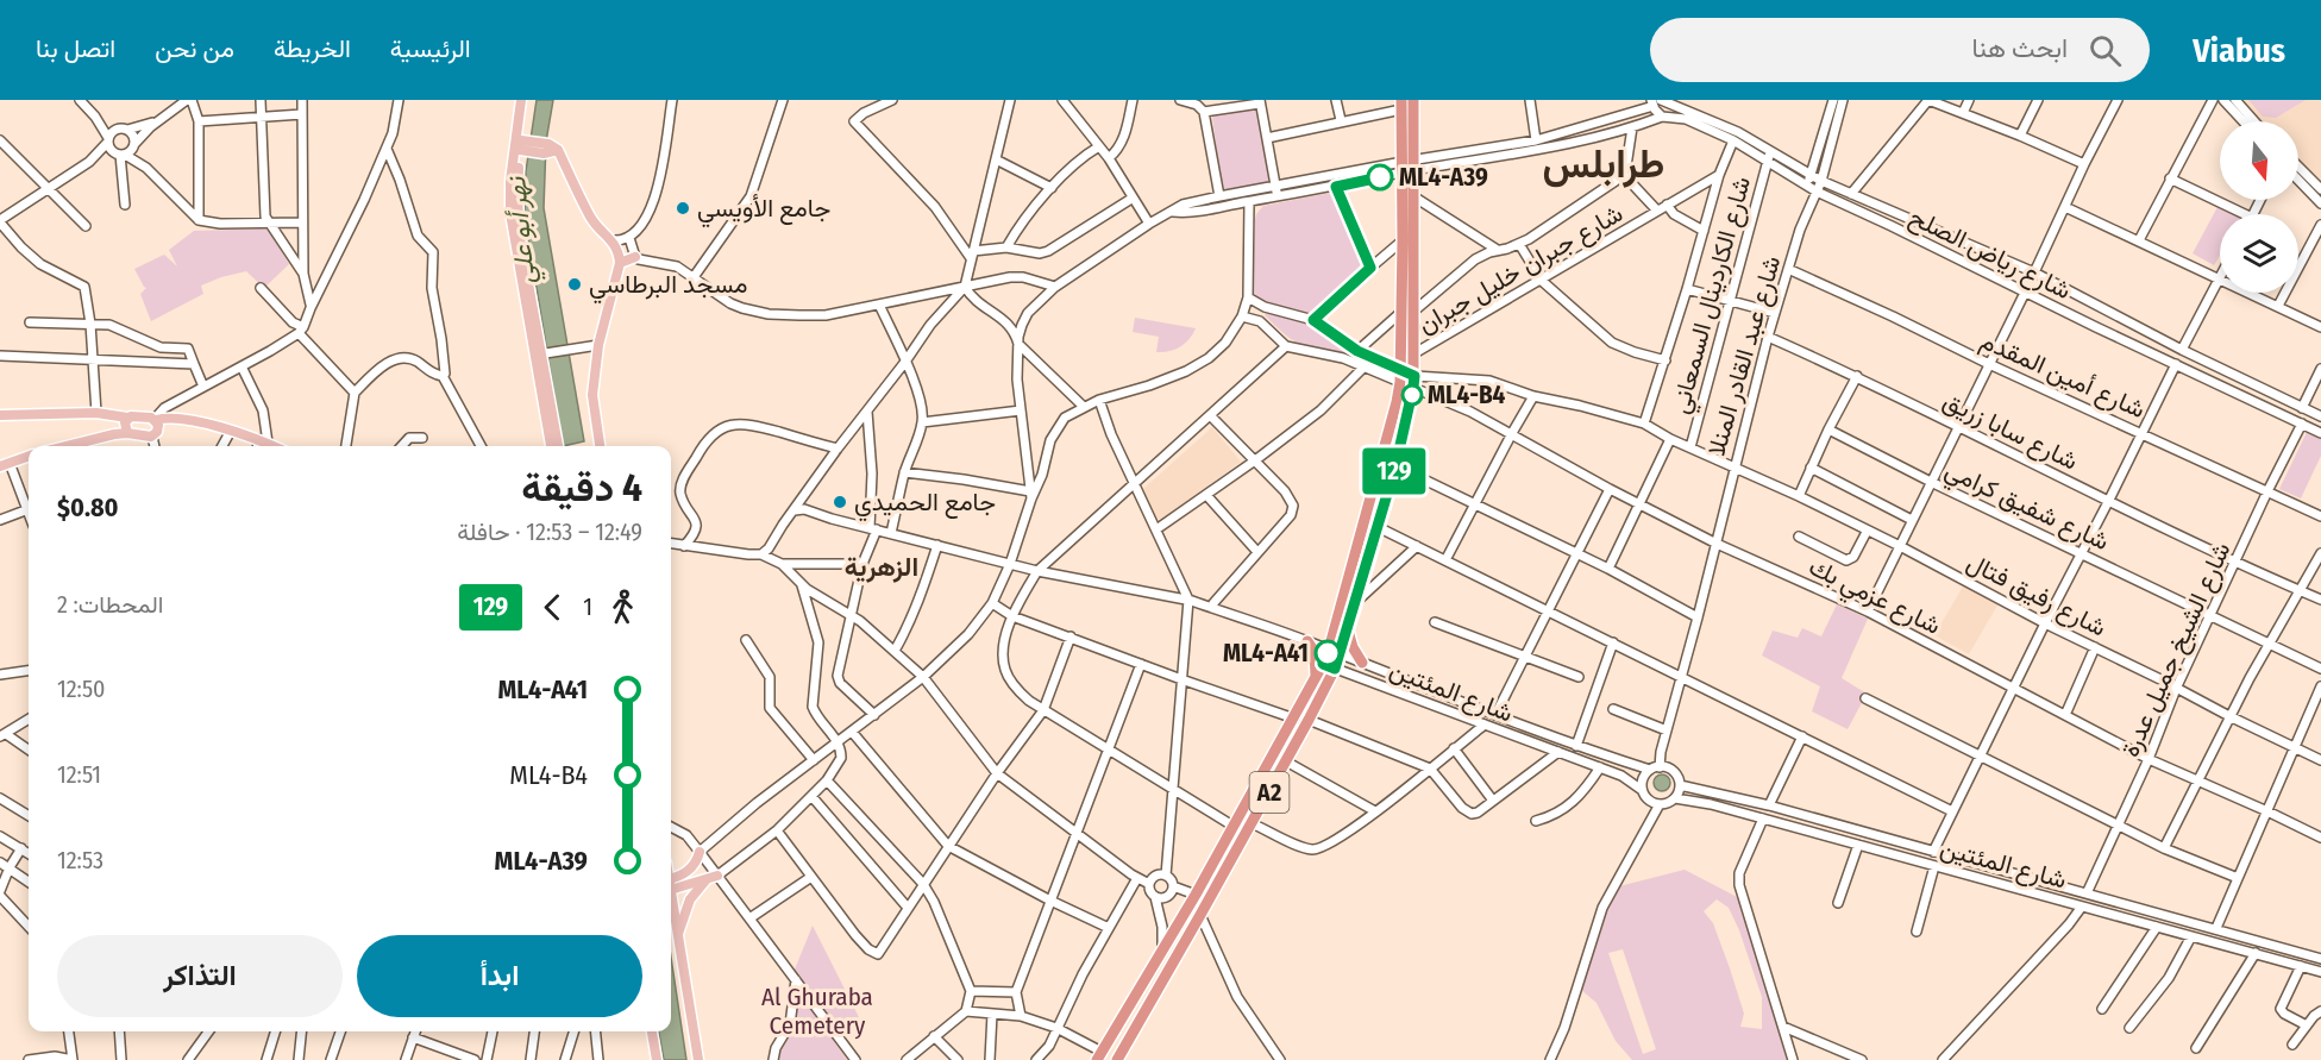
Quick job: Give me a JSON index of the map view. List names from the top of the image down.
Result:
{
  "streets": {
    "highway": ["A2"],
    "street": [
      "شارع رياض الصلح",
      "شارع جبران خليل جبران",
      "شارع الكاردينال السمعاني",
      "شارع عبد القادر المنلا",
      "شارع أمين المقدم",
      "شارع سابا زريق",
      "شارع شفيق كرامي",
      "شارع رفيق فتال",
      "شارع عزمي بك",
      "شارع الشيخ جميل عدرة",
      "شارع المئتين"
    ]
  },
  "crossings": [
    ["شارع رياض الصلح", "شارع الكاردينال السمعاني"],
    ["شارع رياض الصلح", "شارع عبد القادر المنلا"],
    ["شارع رياض الصلح", "شارع الشيخ جميل عدرة"],
    ["شارع جبران خليل جبران", "A2"],
    ["شارع الكاردينال السمعاني", "شارع رفيق فتال"],
    ["شارع عبد القادر المنلا", "شارع أمين المقدم"],
    ["شارع عبد القادر المنلا", "شارع سابا زريق"],
    ["شارع عبد القادر المنلا", "شارع رفيق فتال"],
    ["شارع عبد القادر المنلا", "شارع عزمي بك"],
    ["شارع عبد القادر المنلا", "شارع المئتين"],
    ["شارع أمين المقدم", "شارع الشيخ جميل عدرة"],
    ["شارع سابا زريق", "شارع الشيخ جميل عدرة"],
    ["شارع شفيق كرامي", "شارع الشيخ جميل عدرة"],
    ["شارع رفيق فتال", "شارع عزمي بك"],
    ["شارع رفيق فتال", "شارع الشيخ جميل عدرة"],
    ["شارع رفيق فتال", "A2"],
    ["شارع عزمي بك", "شارع الشيخ جميل عدرة"],
    ["شارع عزمي بك", "A2"],
    ["شارع الشيخ جميل عدرة", "شارع المئتين"],
    ["شارع المئتين", "A2"]
  ],
  "districts": ["طرابلس", "الزهرية"],
  "water": ["نهر أبو علي"],
  "parks": ["Al Ghuraba Cemetery"],
  "places": [
    "ML4-A39",
    "جامع الأويسي",
    "مسجد البرطاسي",
    "ML4-B4",
    "جامع الحميدي",
    "ML4-A41"
  ],
  "lines": ["bus line 129"],
  "north": "bottom",
  "page": {
    "header": "Viabus",
    "search": "ابحث هنا",
    "nav": [
      "الرئيسية",
      "الخريطة",
      "من نحن",
      "اتصل بنا"
    ],
    "on_map": "129",
    "heading": ["4 دقيقة", "12:49 – 12:53 · حافلة", "$0.80"],
    "legs": ["1", "129", "المحطات: 2"],
    "list": [
      {
        "name": "ML4-A41",
        "value": "12:50"
      },
      {
        "name": "ML4-B4",
        "value": "12:51"
      },
      {
        "name": "ML4-A39",
        "value": "12:53"
      }
    ],
    "buttons": ["ابدأ", "التذاكر"]
  }
}
